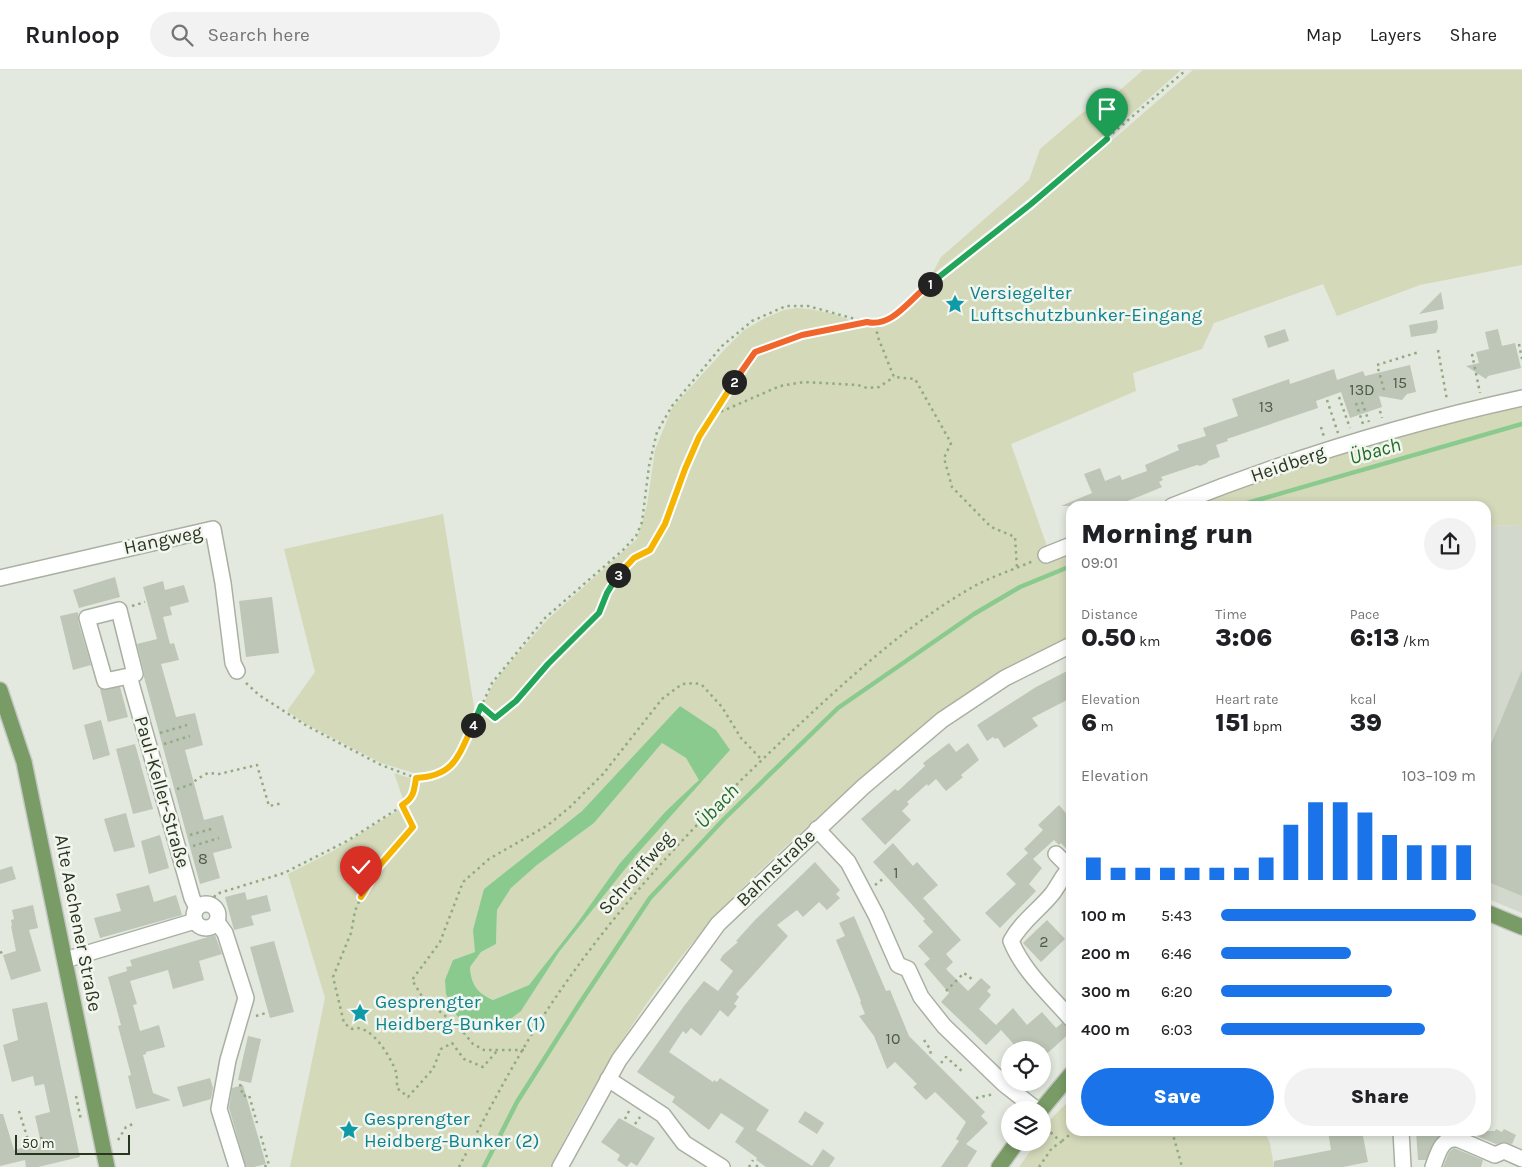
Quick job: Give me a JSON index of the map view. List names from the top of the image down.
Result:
{
  "streets": {
    "main road": ["Alte Aachener Straße"],
    "street": [
      "Heidberg",
      "Hangweg",
      "Paul-Keller-Straße",
      "Bahnstraße"
    ],
    "path": ["Schroiffweg"]
  },
  "water": ["Übach"],
  "places": {
    "place": ["Versiegelter Luftschutzbunker-Eingang", "Gesprengter Heidberg-Bunker (1)", "Gesprengter Heidberg-Bunker (2)"]
  },
  "house_numbers": [
    "15",
    "13D",
    "13",
    "8",
    "1",
    "2",
    "10"
  ],
  "scale_bar": "50 m",
  "page": {
    "header": "Runloop",
    "search": "Search here",
    "nav": ["Map", "Layers", "Share"],
    "pins": [
      "1",
      "2",
      "3",
      "4"
    ],
    "heading": ["Morning run", "09:01"],
    "stats": [
      ["Distance", "0.50 km"],
      ["Time", "3:06"],
      ["Pace", "6:13 /km"],
      ["Elevation", "6 m"],
      ["Heart rate", "151 bpm"],
      ["kcal", "39"]
    ],
    "chart": ["Elevation", "103–109 m"],
    "list": [
      {
        "name": "100 m",
        "note": "5:43"
      },
      {
        "name": "200 m",
        "note": "6:46"
      },
      {
        "name": "300 m",
        "note": "6:20"
      },
      {
        "name": "400 m",
        "note": "6:03"
      }
    ],
    "buttons": ["Save", "Share"],
    "scale": "50 m"
  }
}
